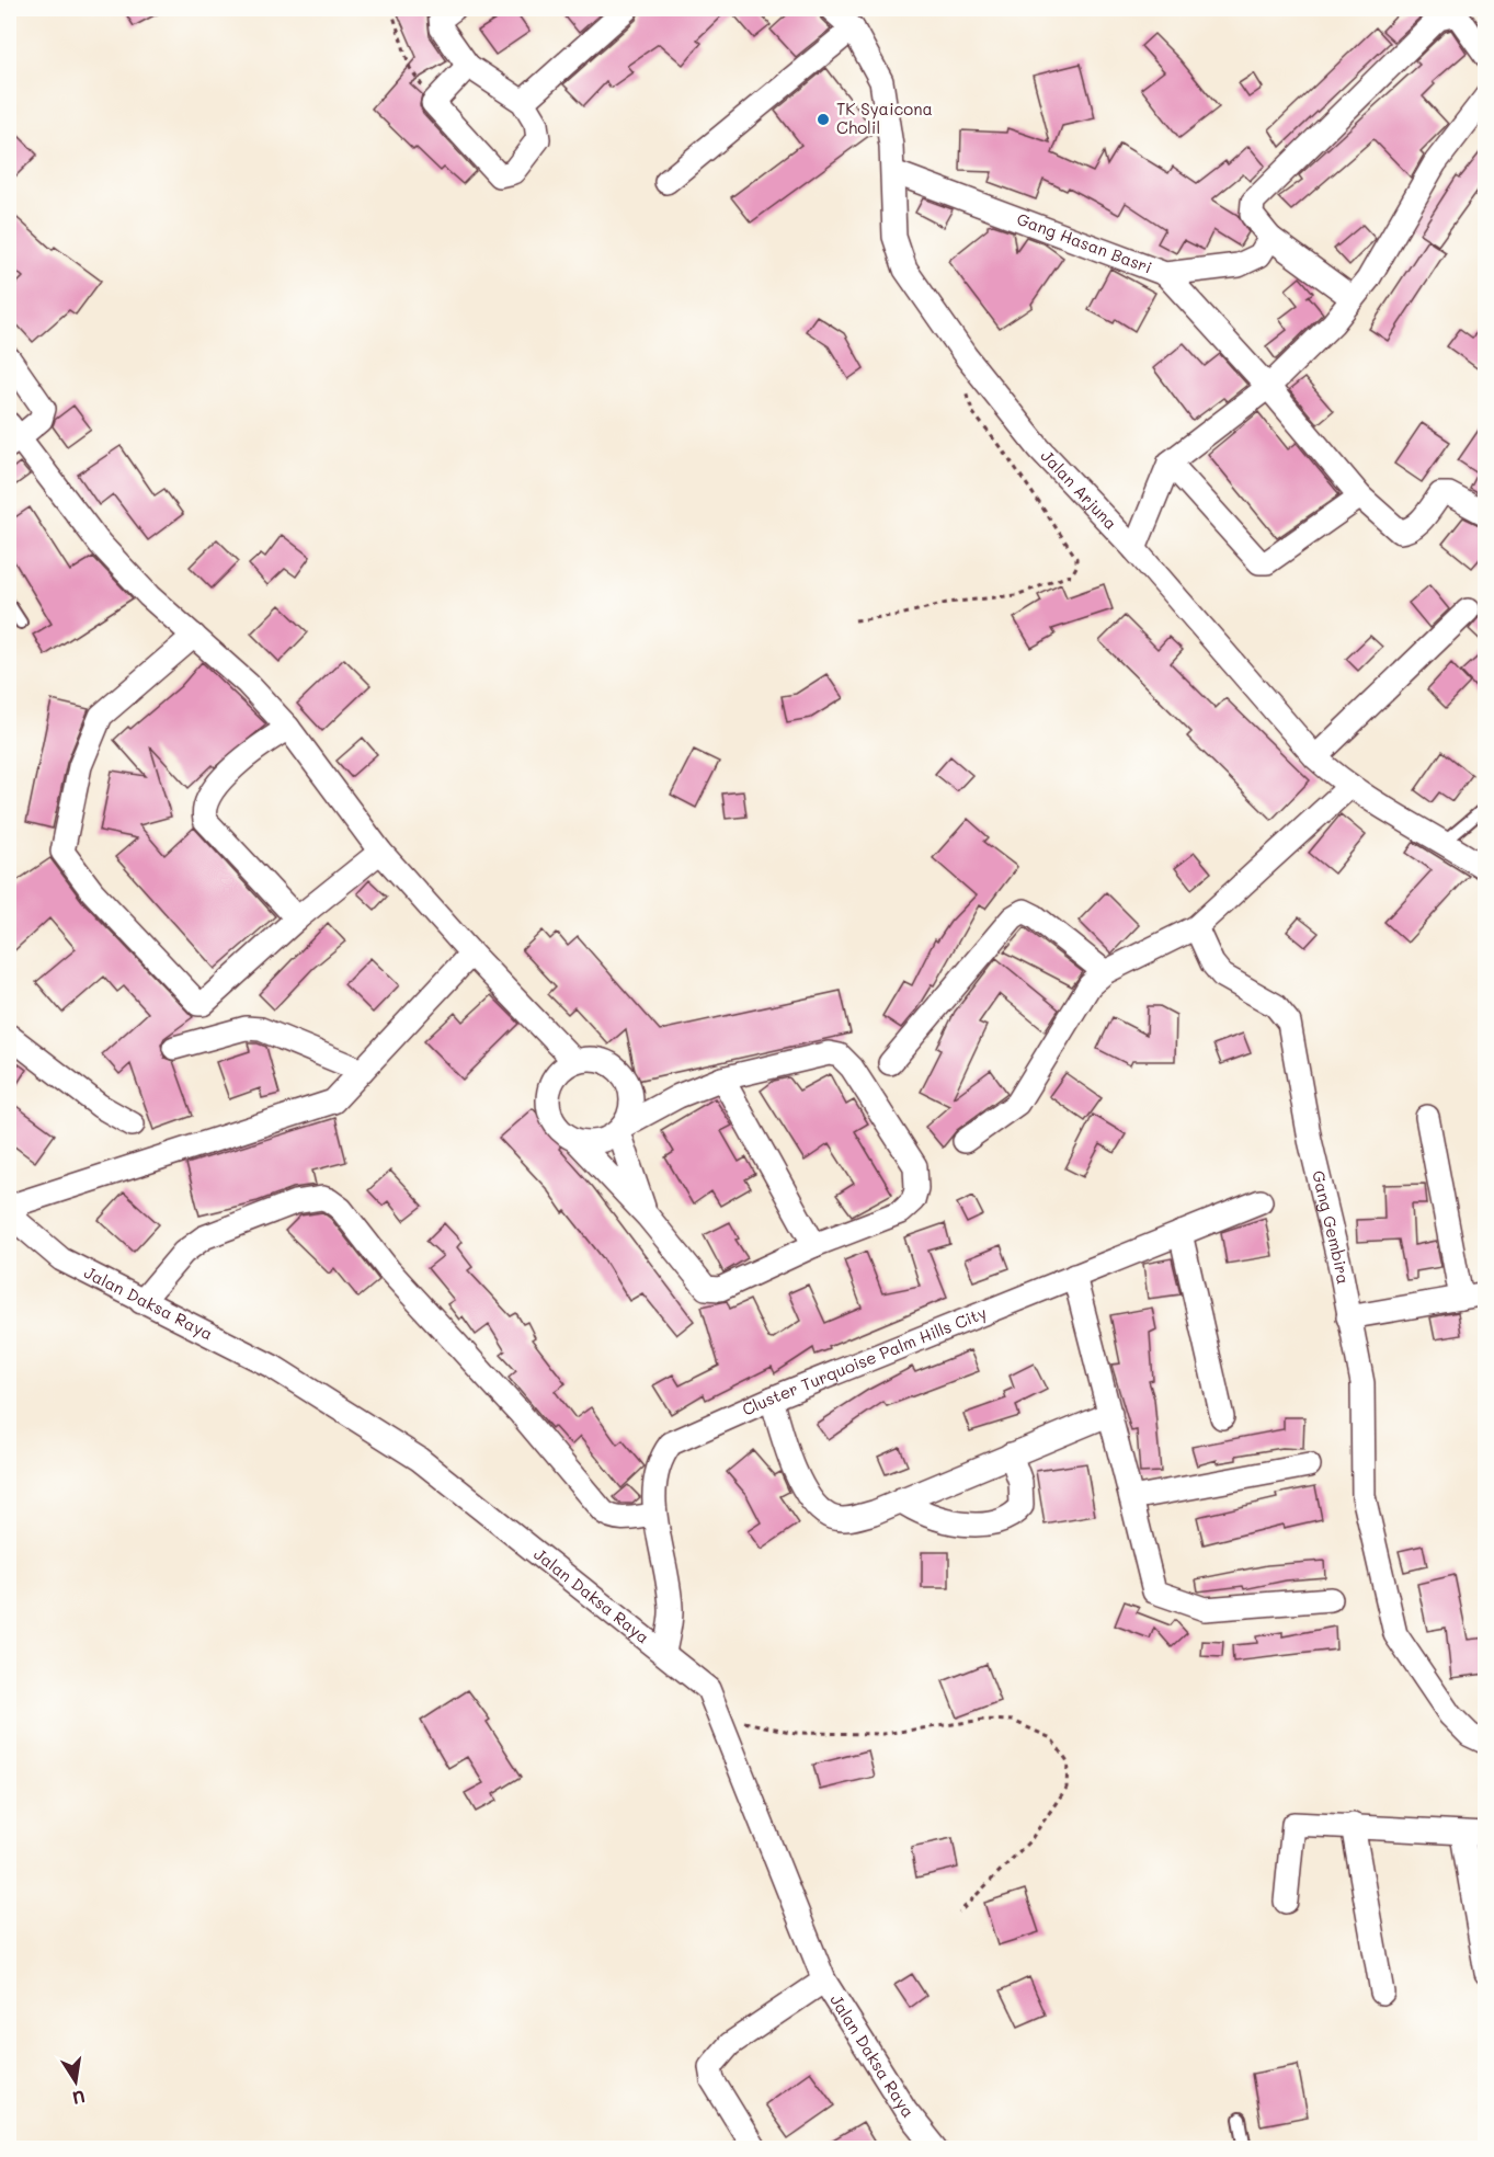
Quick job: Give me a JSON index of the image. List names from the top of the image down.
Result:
{
  "streets": {
    "street": [
      "Gang Hasan Basri",
      "Jalan Arjuna",
      "Gang Gembira",
      "Jalan Daksa Raya",
      "Cluster Turquoise Palm Hills City"
    ]
  },
  "crossings": [
    ["Gang Hasan Basri", "Jalan Arjuna"],
    ["Jalan Daksa Raya", "Cluster Turquoise Palm Hills City"]
  ],
  "places": ["TK Syaicona Cholil"],
  "north": "bottom"
}
